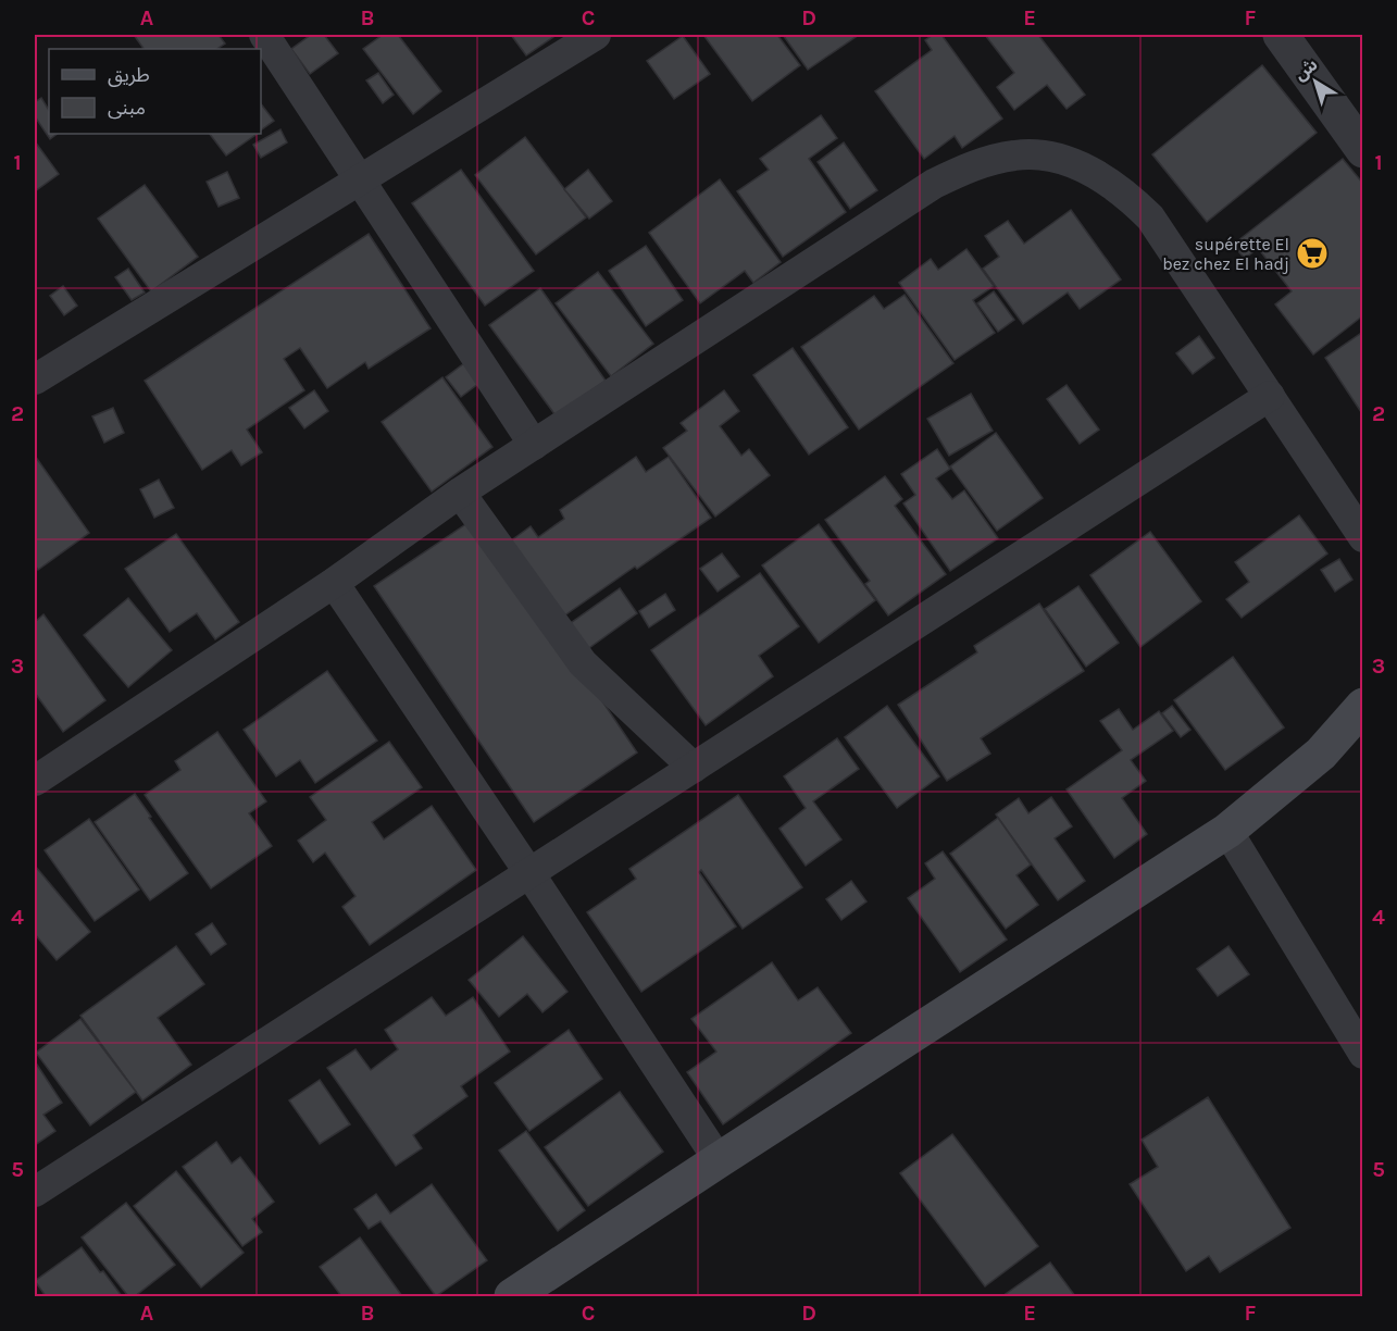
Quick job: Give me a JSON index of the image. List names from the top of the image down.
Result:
{
  "places": {
    "supermarket": ["supérette El bez chez El hadj"]
  },
  "legend": ["طريق", "مبنى"],
  "north": "top left",
  "grid": {
    "columns": [
      "A",
      "B",
      "C",
      "D",
      "E",
      "F"
    ],
    "rows": [
      "1",
      "2",
      "3",
      "4",
      "5"
    ]
  }
}
